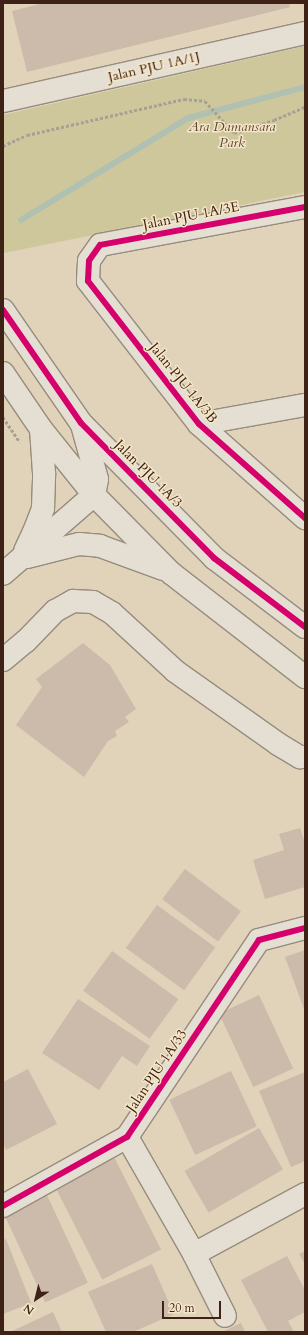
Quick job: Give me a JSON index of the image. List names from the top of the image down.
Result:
{
  "streets": {
    "street": [
      "Jalan PJU 1A/1J",
      "Jalan PJU 1A/3E",
      "Jalan PJU 1A/3B",
      "Jalan PJU 1A/3",
      "Jalan PJU 1A/33"
    ]
  },
  "crossings": [
    ["Jalan PJU 1A/3E", "Jalan PJU 1A/3B"]
  ],
  "parks": ["Ara Damansara Park"],
  "scale_bar": "20 m",
  "north": "bottom left"
}
